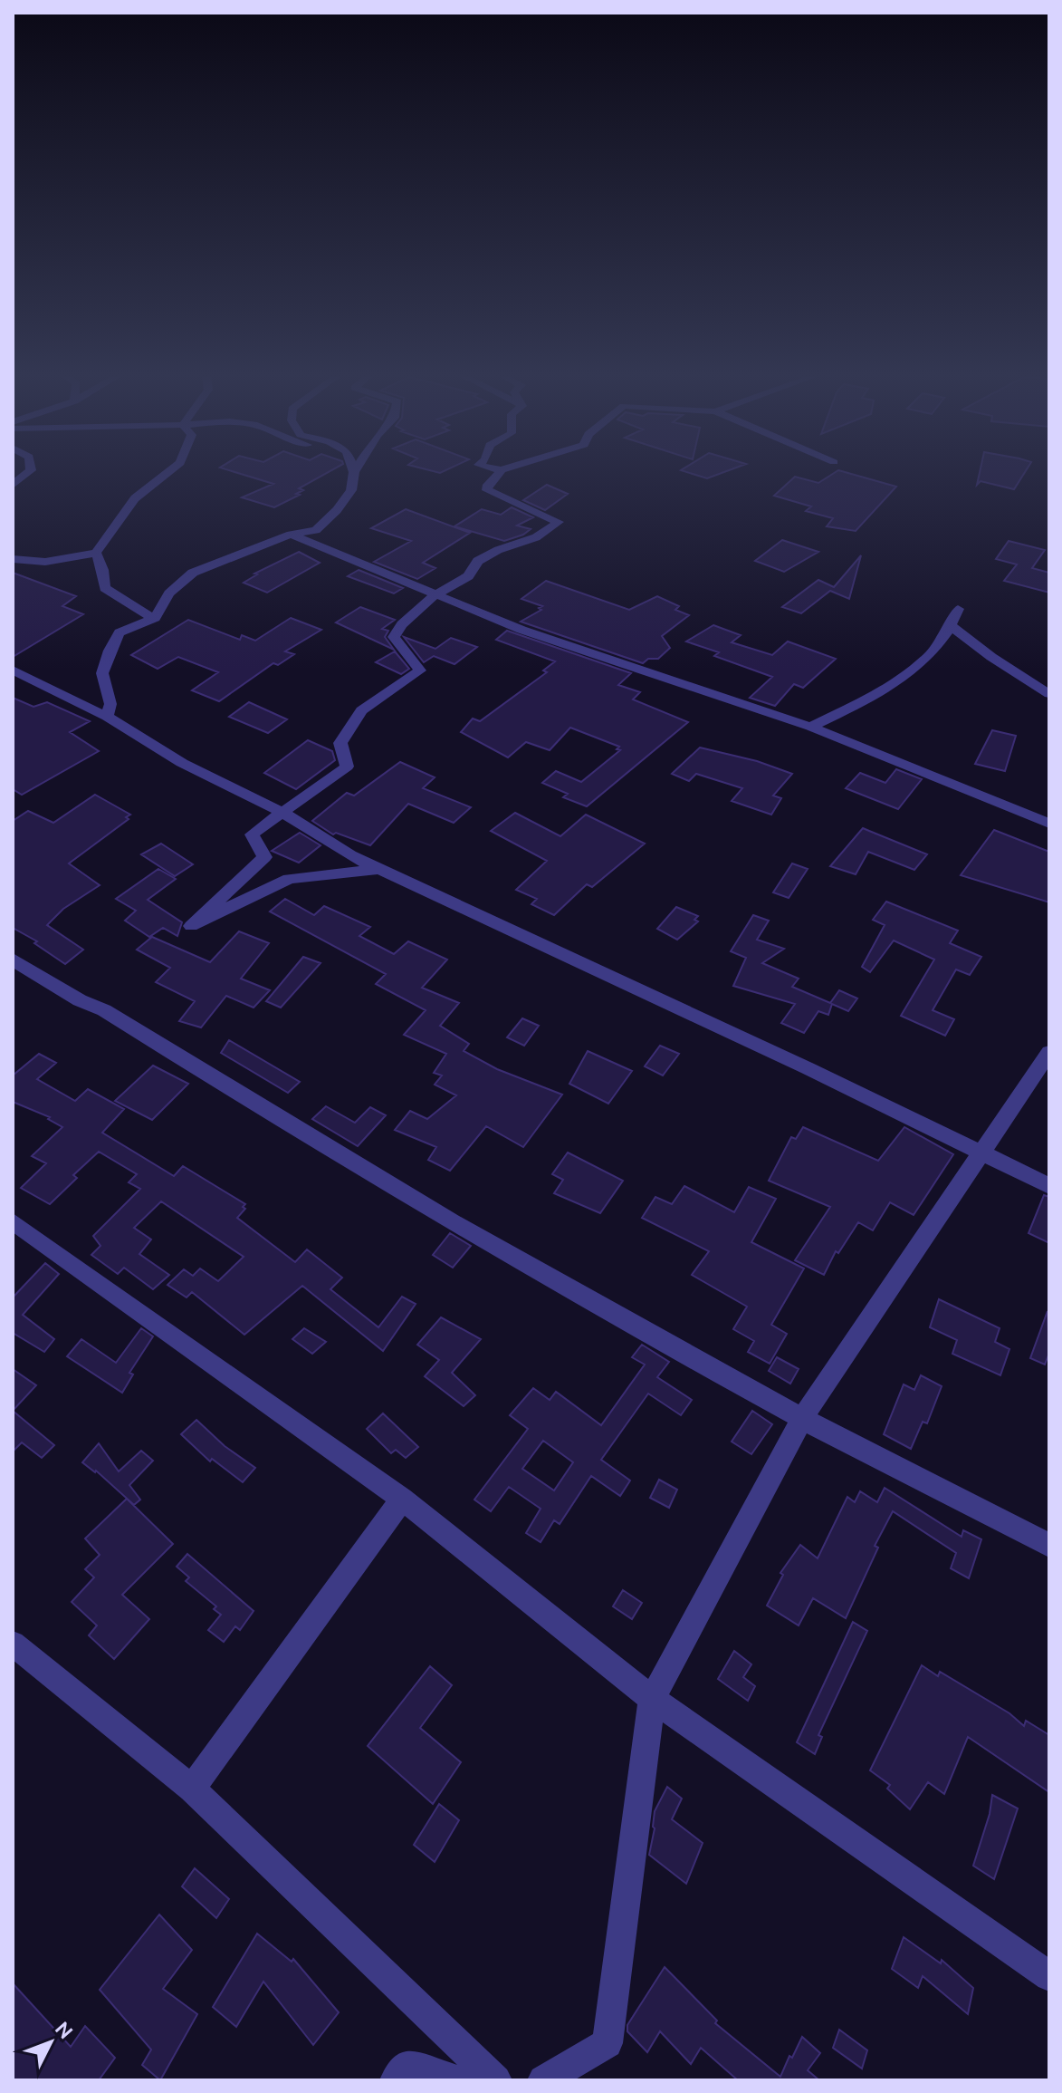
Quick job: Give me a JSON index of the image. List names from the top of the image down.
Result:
{
  "north": "top right"
}
